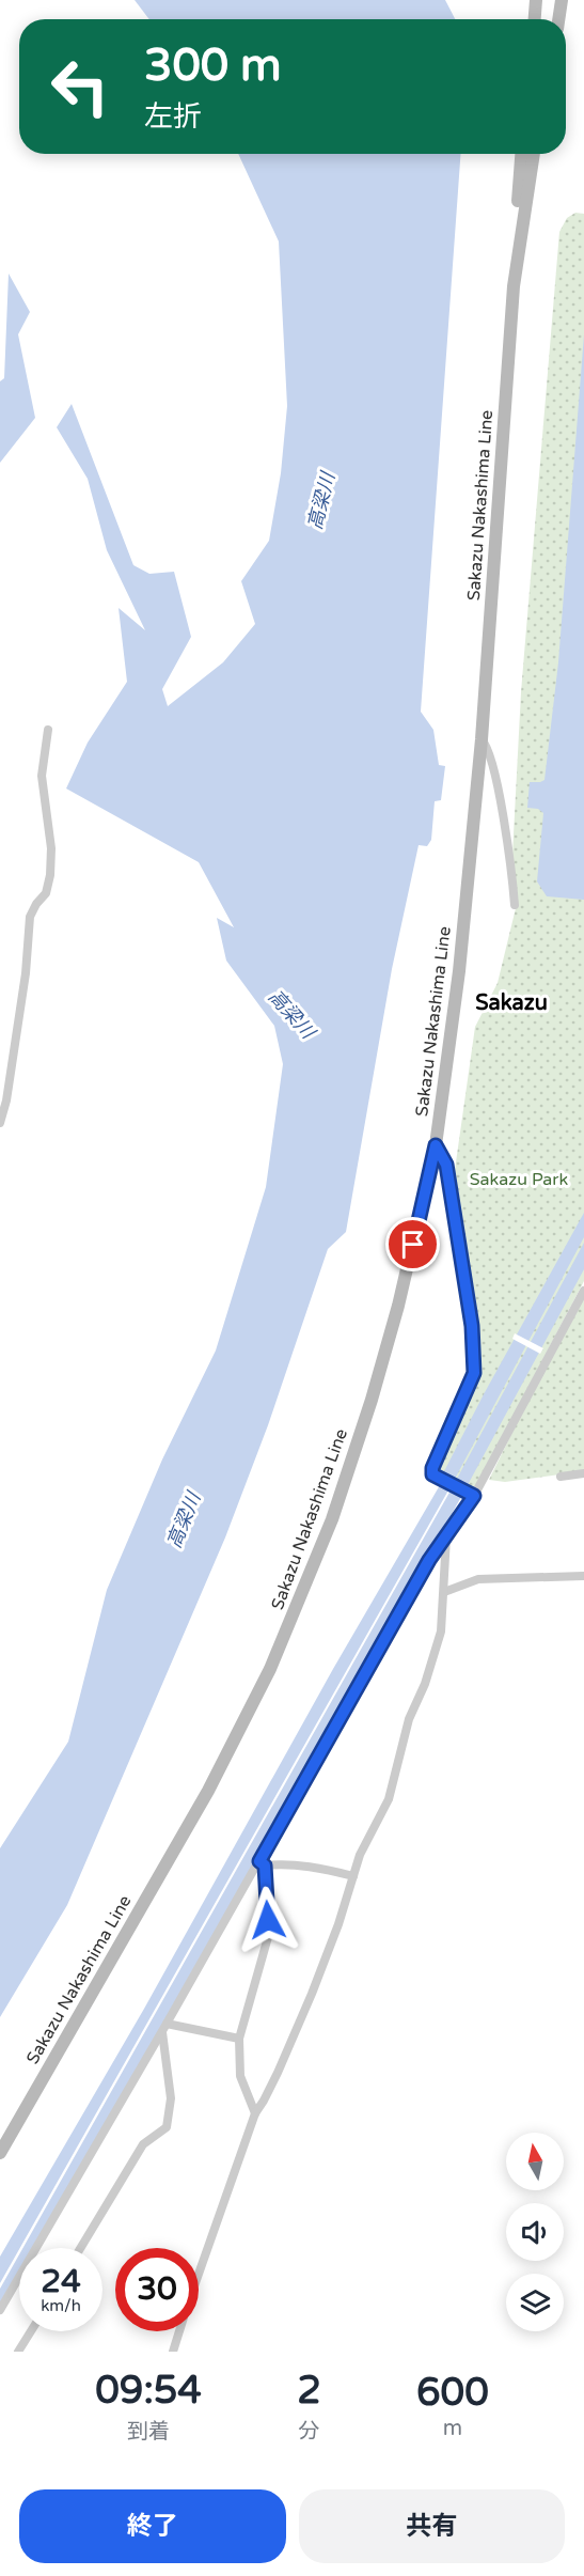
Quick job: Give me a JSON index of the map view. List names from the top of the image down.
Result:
{
  "streets": {
    "main road": ["Sakazu Nakashima Line"]
  },
  "districts": ["Sakazu"],
  "water": ["高梁川"],
  "parks": ["Sakazu Park"],
  "north": "top",
  "page": {
    "turn": ["300 m", "左折"],
    "speed": "24 km/h",
    "limit": "30",
    "eta": [
      "09:54",
      "到着",
      "2",
      "分",
      "600",
      "m"
    ],
    "buttons": ["終了", "共有"]
  }
}
